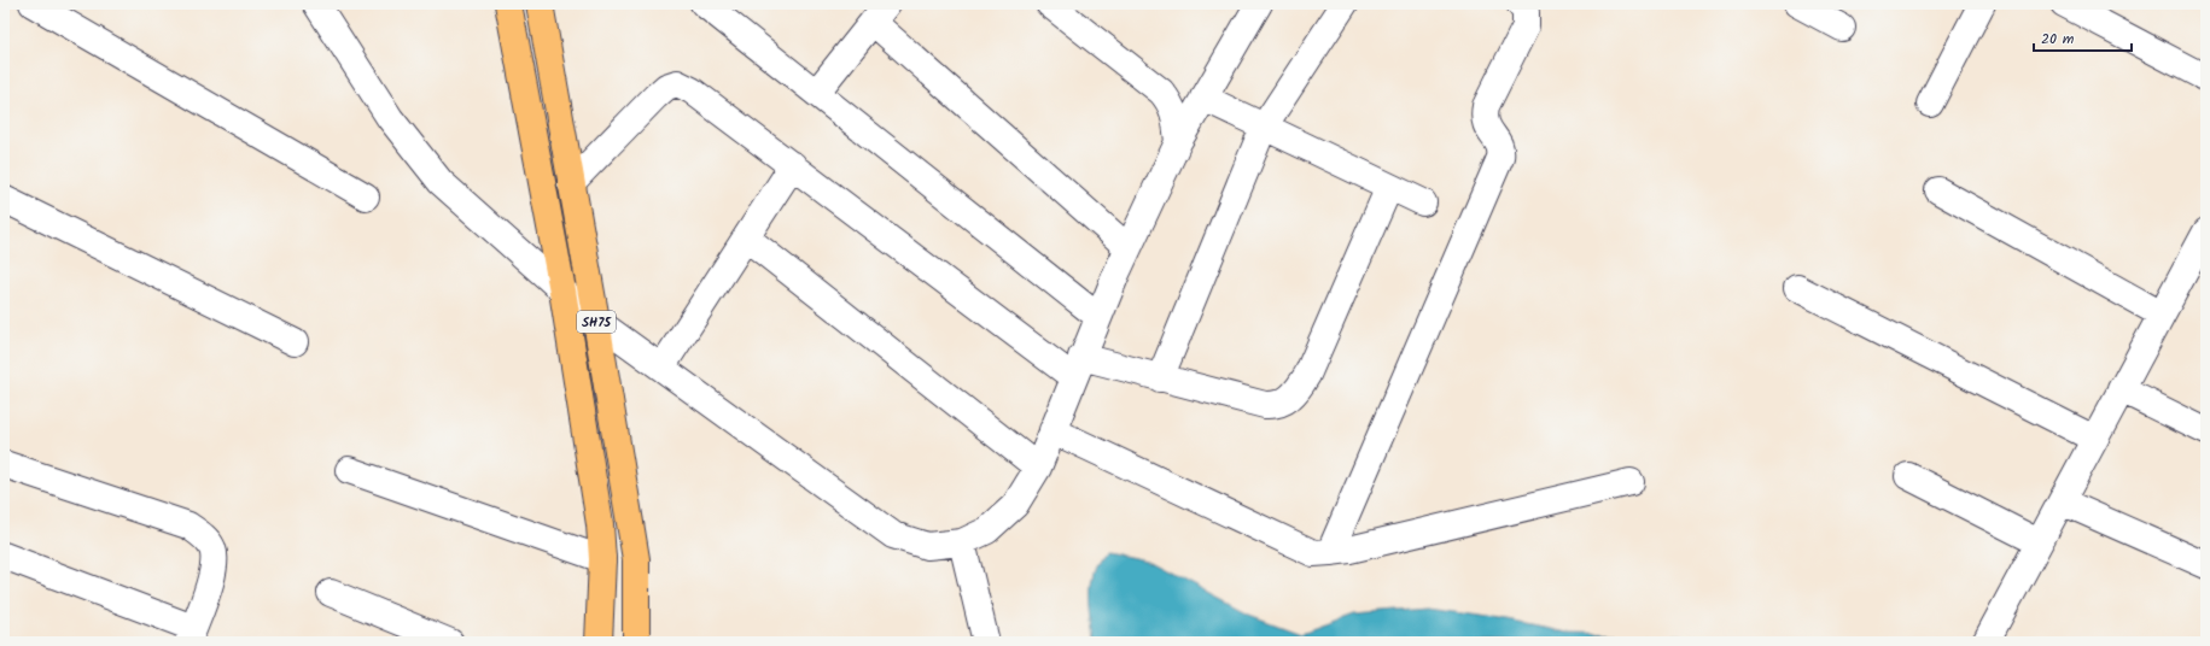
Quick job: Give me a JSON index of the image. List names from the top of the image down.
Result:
{
  "streets": {
    "main road": ["SH75"]
  },
  "scale_bar": "20 m"
}
